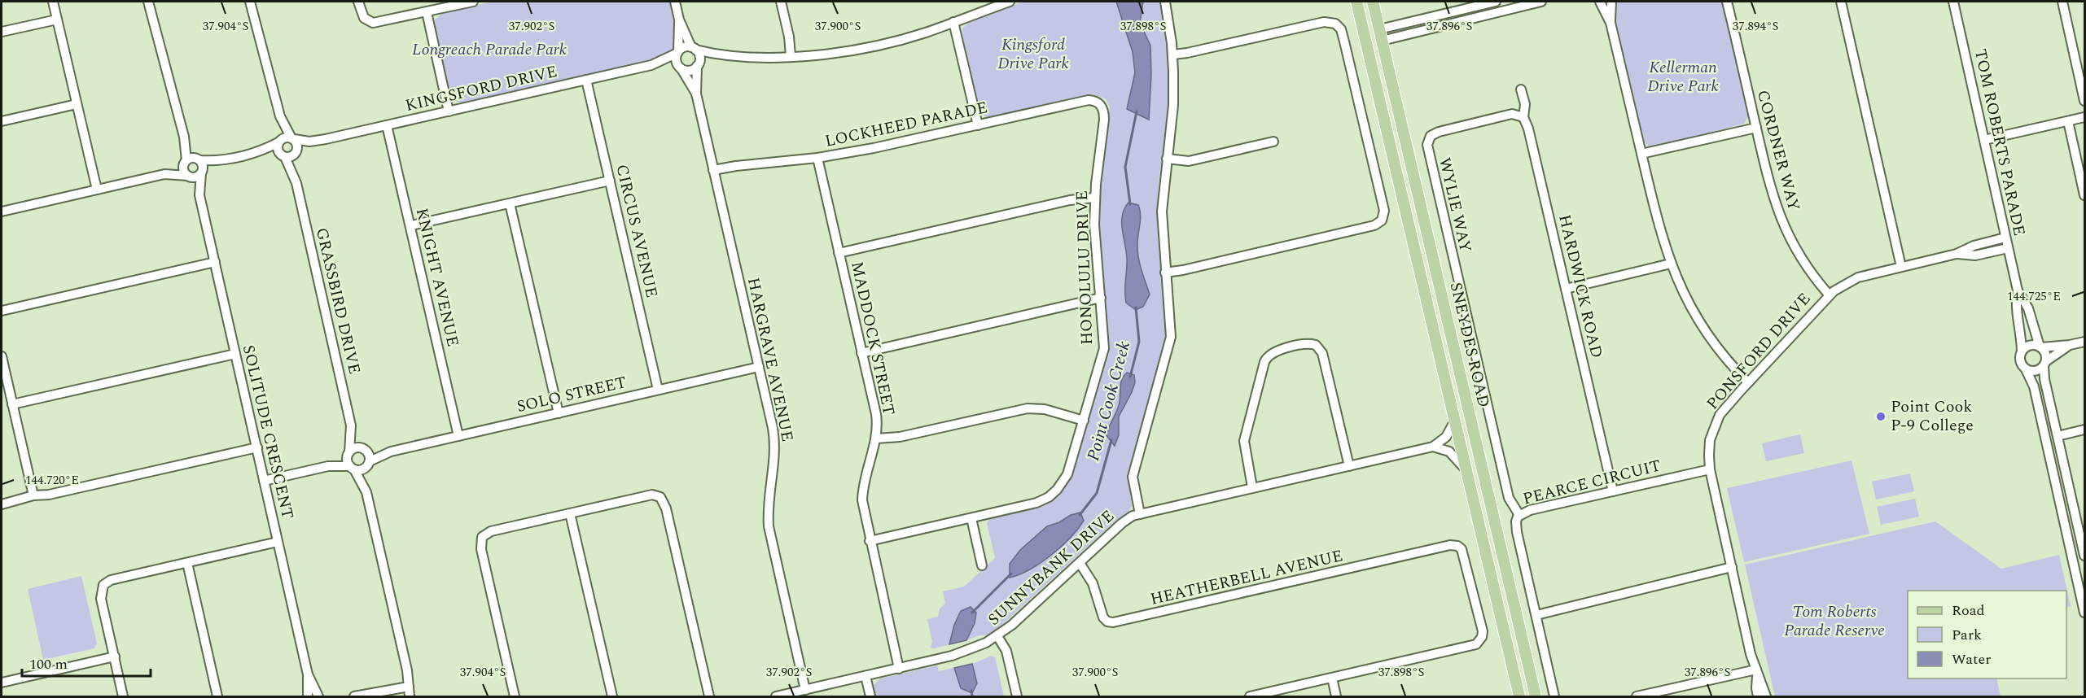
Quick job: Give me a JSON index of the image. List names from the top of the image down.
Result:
{
  "streets": {
    "main road": ["SNEYDES ROAD"],
    "street": [
      "KINGSFORD DRIVE",
      "LOCKHEED PARADE",
      "TOM ROBERTS PARADE",
      "CORDNER WAY",
      "WYLIE WAY",
      "CIRCUS AVENUE",
      "HONOLULU DRIVE",
      "KNIGHT AVENUE",
      "HARDWICK ROAD",
      "GRASSBIRD DRIVE",
      "MADDOCK STREET",
      "PONSFORD DRIVE",
      "HARGRAVE AVENUE",
      "SOLO STREET",
      "SOLITUDE CRESCENT",
      "PEARCE CIRCUIT",
      "SUNNYBANK DRIVE",
      "HEATHERBELL AVENUE"
    ]
  },
  "crossings": [
    ["KINGSFORD DRIVE", "CIRCUS AVENUE"],
    ["KINGSFORD DRIVE", "KNIGHT AVENUE"],
    ["KINGSFORD DRIVE", "GRASSBIRD DRIVE"],
    ["KINGSFORD DRIVE", "HARGRAVE AVENUE"],
    ["LOCKHEED PARADE", "HONOLULU DRIVE"],
    ["LOCKHEED PARADE", "MADDOCK STREET"],
    ["LOCKHEED PARADE", "HARGRAVE AVENUE"],
    ["TOM ROBERTS PARADE", "PONSFORD DRIVE"],
    ["CORDNER WAY", "PONSFORD DRIVE"],
    ["WYLIE WAY", "HARDWICK ROAD"],
    ["WYLIE WAY", "PEARCE CIRCUIT"],
    ["CIRCUS AVENUE", "SOLO STREET"],
    ["HONOLULU DRIVE", "MADDOCK STREET"],
    ["KNIGHT AVENUE", "SOLO STREET"],
    ["HARDWICK ROAD", "PEARCE CIRCUIT"],
    ["GRASSBIRD DRIVE", "SOLO STREET"],
    ["MADDOCK STREET", "SUNNYBANK DRIVE"],
    ["PONSFORD DRIVE", "PEARCE CIRCUIT"],
    ["HARGRAVE AVENUE", "SOLO STREET"],
    ["HARGRAVE AVENUE", "SUNNYBANK DRIVE"],
    ["SUNNYBANK DRIVE", "HEATHERBELL AVENUE"]
  ],
  "water": ["Point Cook Creek"],
  "parks": [
    "Kingsford Drive Park",
    "Longreach Parade Park",
    "Kellerman Drive Park",
    "Tom Roberts Parade Reserve"
  ],
  "places": ["Point Cook P-9 College"],
  "legend": ["Road", "Park", "Water"],
  "scale_bar": "100 m",
  "coordinates": [
    "37.904°S",
    "37.902°S",
    "37.900°S",
    "37.898°S",
    "37.894°S",
    "37.896°S",
    "144.725°E",
    "144.720°E"
  ]
}
